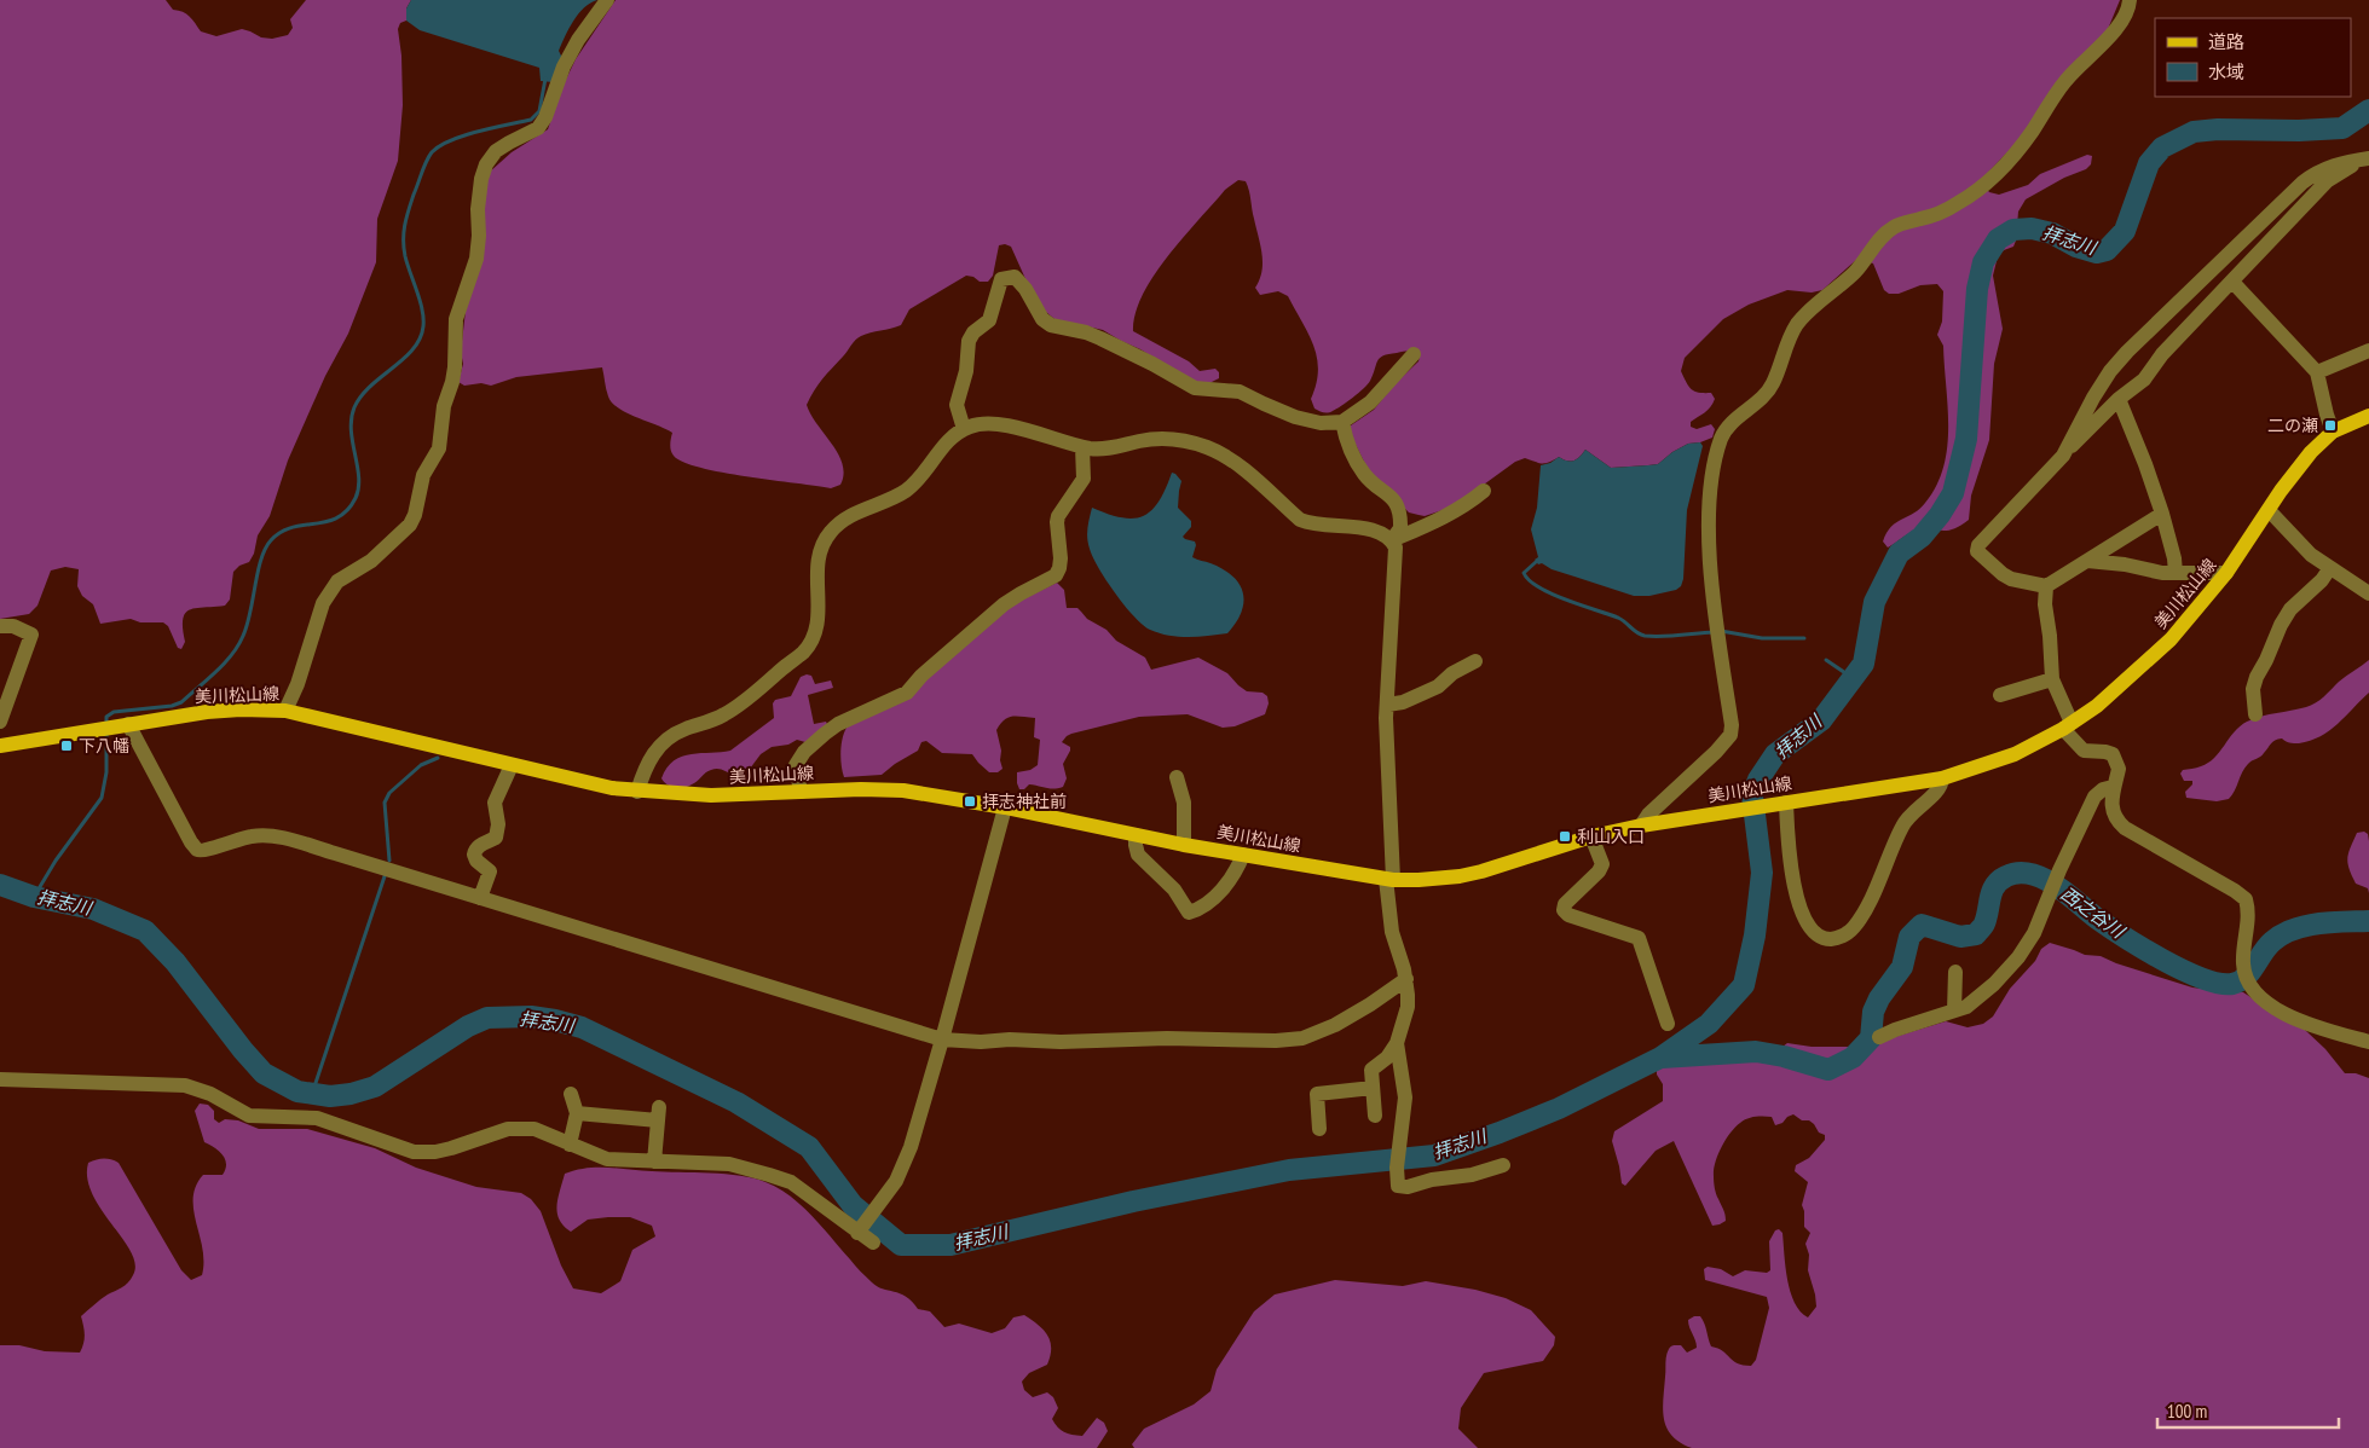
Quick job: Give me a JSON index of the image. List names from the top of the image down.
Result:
{
  "streets": {
    "main road": ["美川松山線"]
  },
  "water": ["拝志川", "西之谷川"],
  "places": {
    "transit": [
      "二の瀬",
      "下八幡",
      "拝志神社前",
      "利山入口"
    ]
  },
  "legend": ["道路", "水域"],
  "scale_bar": "100 m"
}
